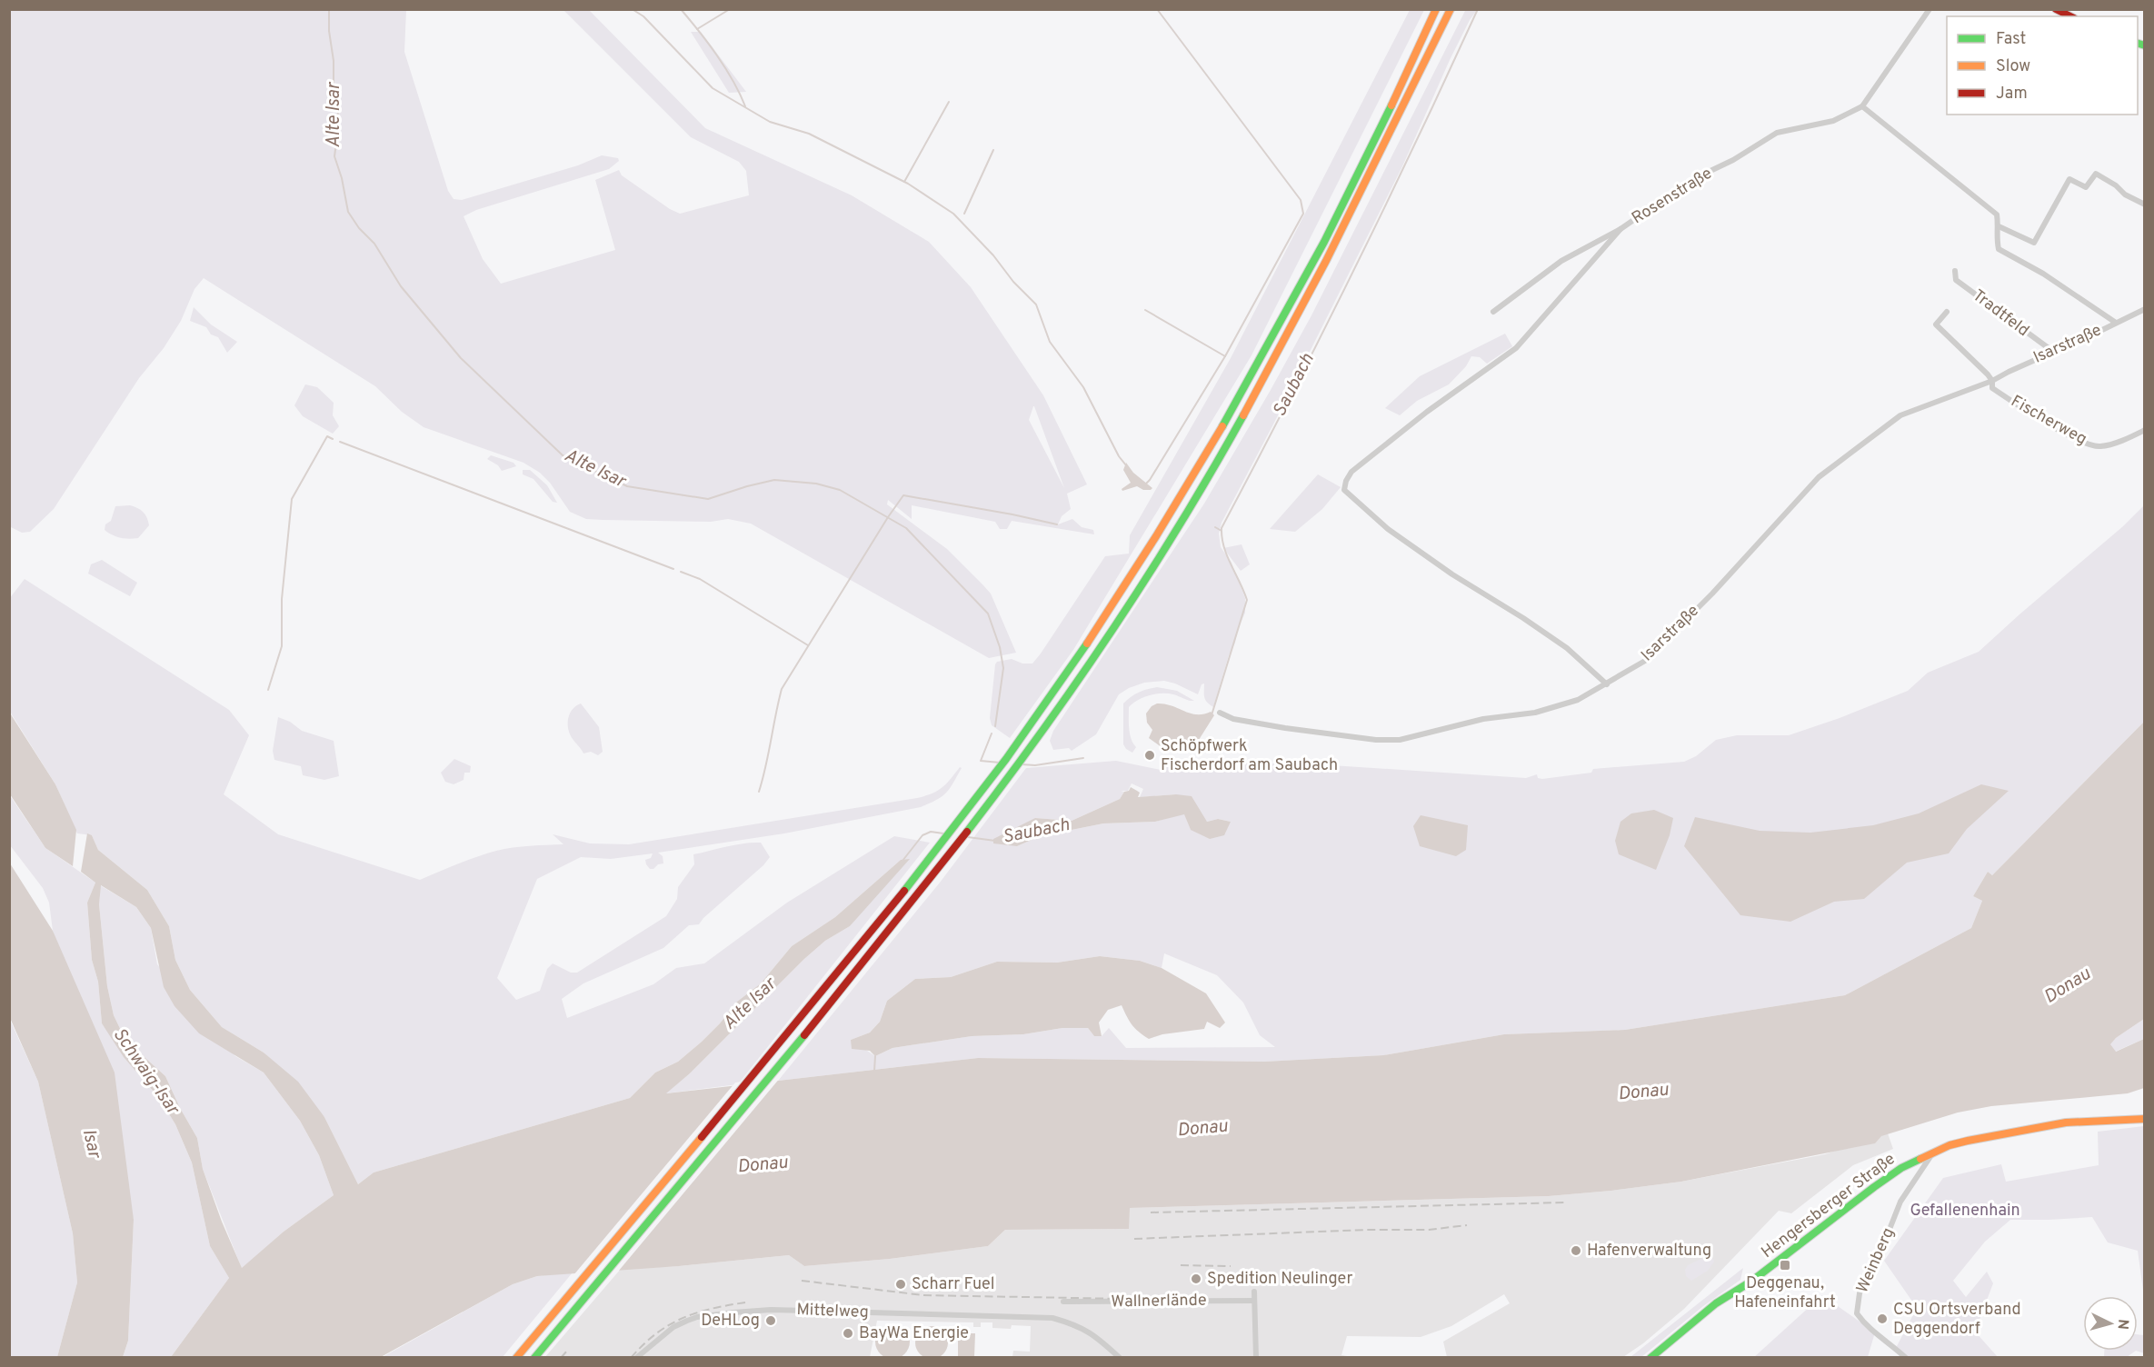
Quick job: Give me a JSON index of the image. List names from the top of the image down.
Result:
{
  "streets": {
    "main road": ["Hengersberger Straße"],
    "street": [
      "Rosenstraße",
      "Tradtfeld",
      "Isarstraße",
      "Fischerweg",
      "Weinberg",
      "Wallnerlände",
      "Mittelweg"
    ]
  },
  "crossings": [
    ["Tradtfeld", "Isarstraße"],
    ["Isarstraße", "Fischerweg"],
    ["Hengersberger Straße", "Weinberg"]
  ],
  "water": [
    "Alte Isar",
    "Saubach",
    "Donau",
    "Schwaig-Isar",
    "Isar"
  ],
  "parks": ["Gefallenenhain"],
  "places": {
    "other": [
      "Schöpfwerk Fischerdorf am Saubach",
      "Hafenverwaltung",
      "Spedition Neulinger",
      "Scharr Fuel",
      "CSU Ortsverband Deggendorf",
      "DeHLog",
      "BayWa Energie"
    ],
    "transit": ["Deggenau, Hafeneinfahrt"]
  },
  "legend": ["Fast", "Slow", "Jam"],
  "north": "right"
}
